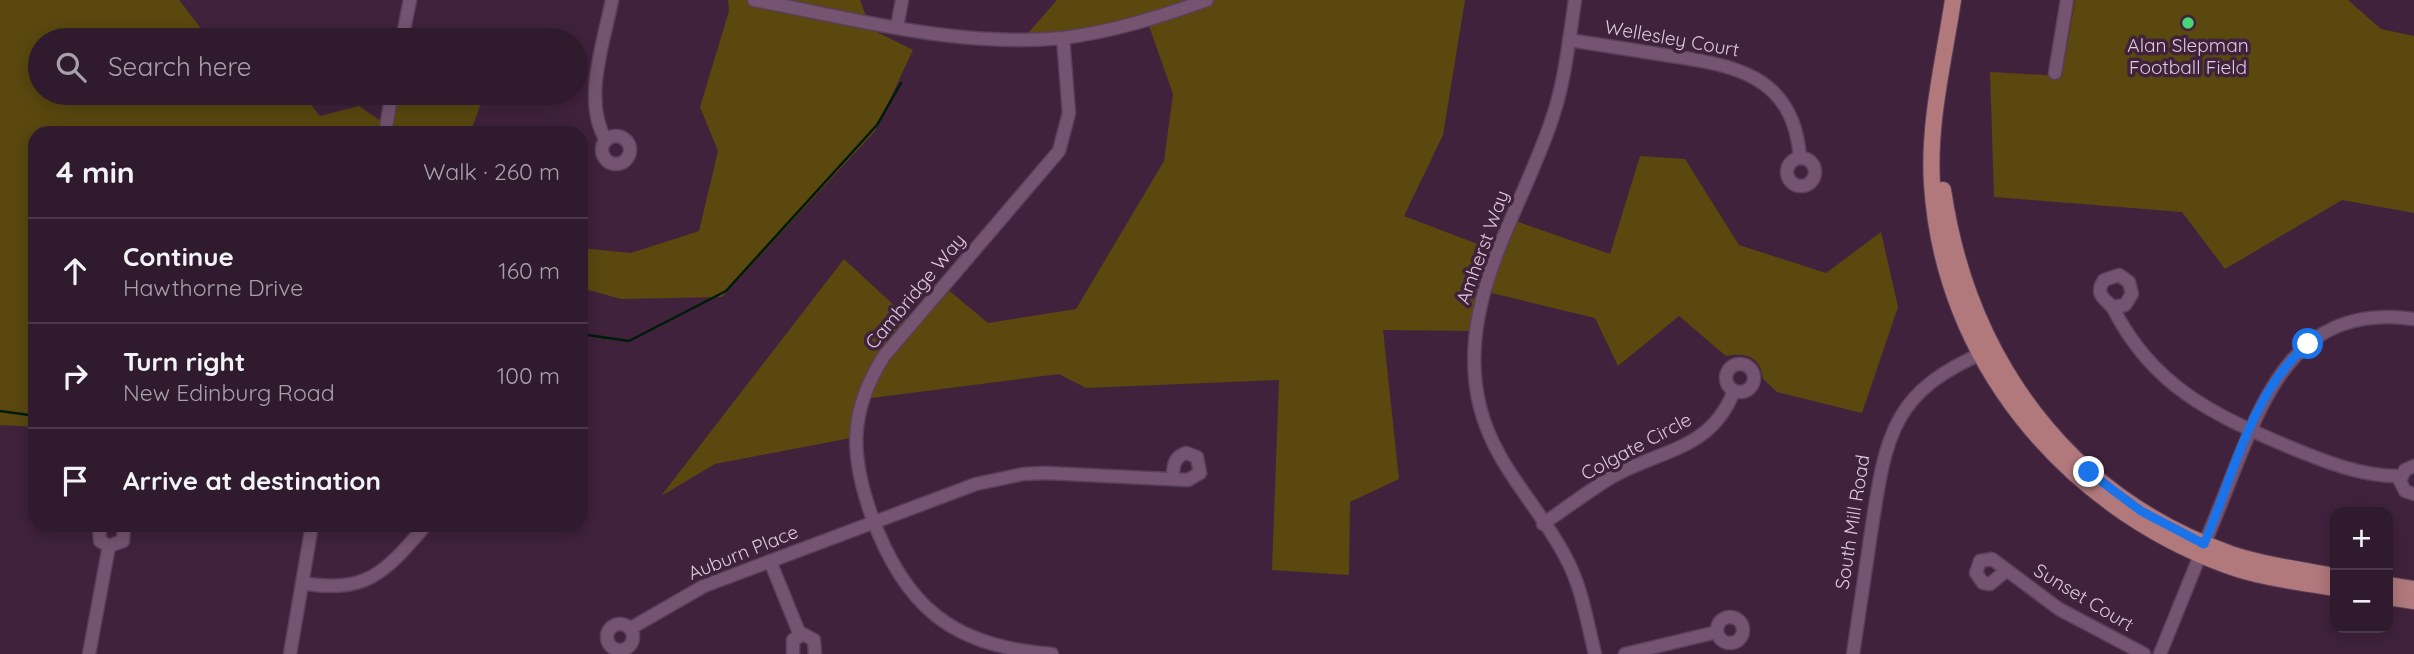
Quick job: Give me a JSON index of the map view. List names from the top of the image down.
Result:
{
  "streets": {
    "street": [
      "Wellesley Court",
      "Amherst Way",
      "Cambridge Way",
      "Colgate Circle",
      "South Mill Road",
      "Auburn Place",
      "Sunset Court"
    ]
  },
  "crossings": [
    ["Wellesley Court", "Amherst Way"],
    ["Amherst Way", "Colgate Circle"],
    ["Cambridge Way", "Auburn Place"]
  ],
  "places": ["Alan Slepman Football Field"],
  "page": {
    "search": "Search here",
    "heading": ["4 min", "Walk · 260 m"],
    "list": [
      ["Continue", "Hawthorne Drive", "160 m"],
      ["Turn right", "New Edinburg Road", "100 m"],
      "Arrive at destination"
    ],
    "map_buttons": ["+", "−"]
  }
}
